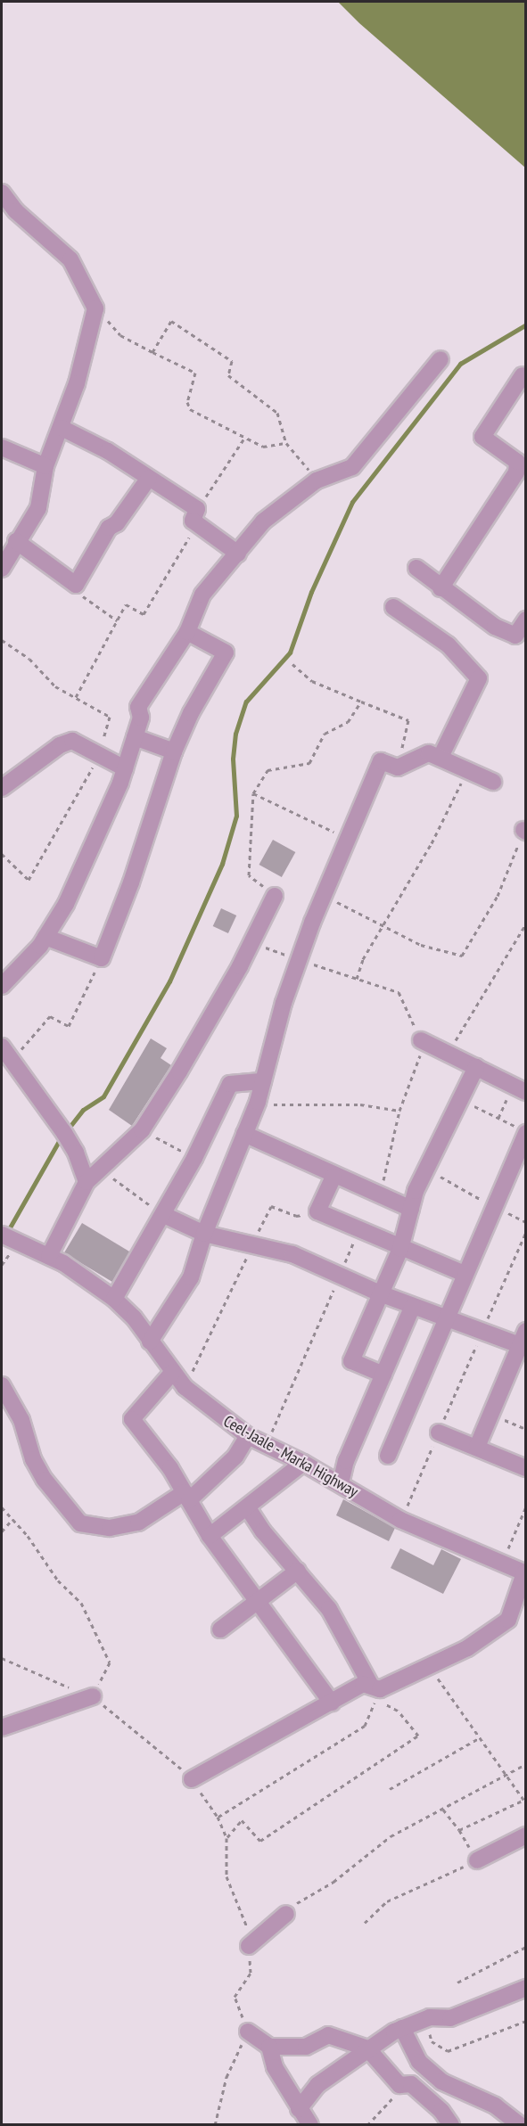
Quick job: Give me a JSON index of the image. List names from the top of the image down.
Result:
{
  "streets": {
    "street": ["Ceel-Jaale - Marka Highway"]
  }
}
